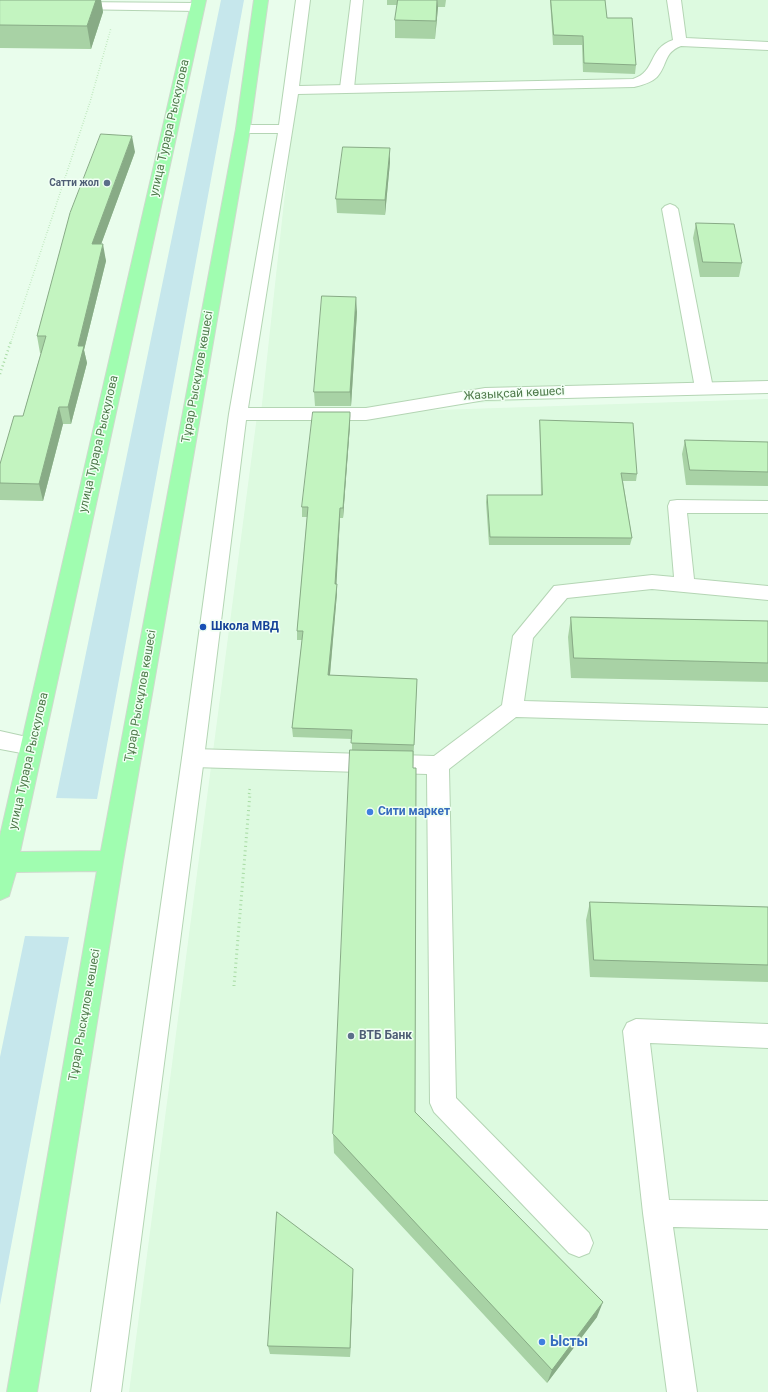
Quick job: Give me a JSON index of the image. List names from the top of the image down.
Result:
{
  "streets": {
    "main road": ["улица Турара Рыскулова", "Тұрар Рыскұлов көшесі"],
    "street": ["Жазықсай көшесі"]
  },
  "places": [
    "Сатти жол",
    "Школа МВД",
    "Сити маркет",
    "ВТБ Банк",
    "Ысты"
  ]
}
